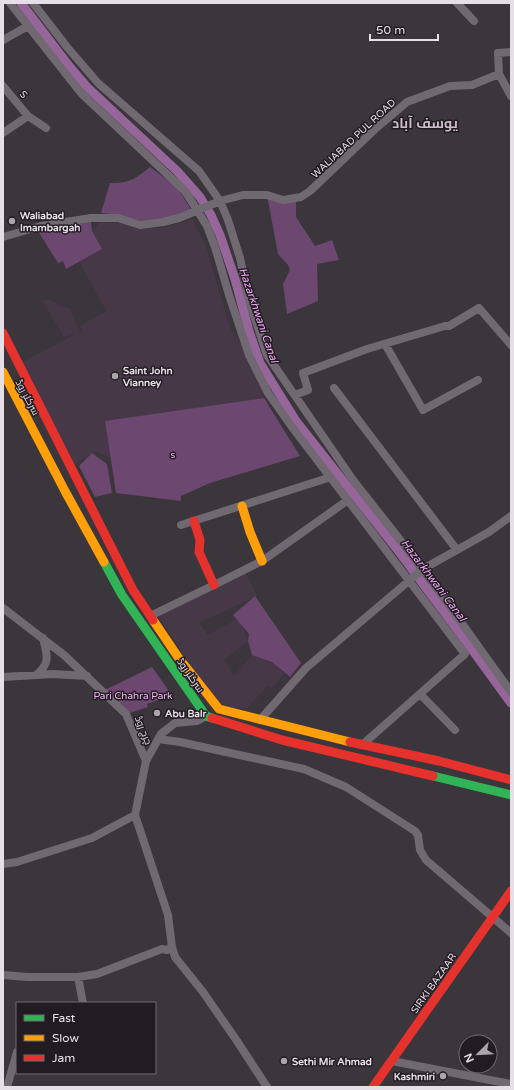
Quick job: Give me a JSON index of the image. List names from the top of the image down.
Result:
{
  "streets": {
    "main road": ["سرکلر روڈ", "SIRKI BAZAAR"],
    "street": ["S", "WALIABAD PUL ROAD", "چرچ روڈ"]
  },
  "districts": ["یوسف آباد"],
  "water": ["Hazarkhwani Canal"],
  "parks": ["s", "Pari Chahra Park"],
  "places": [
    "Waliabad Imambargah",
    "Saint John Vianney",
    "Abu Balr",
    "Sethi Mir Ahmad",
    "Kashmiri"
  ],
  "legend": ["Fast", "Slow", "Jam"],
  "scale_bar": "50 m",
  "north": "bottom left"
}
